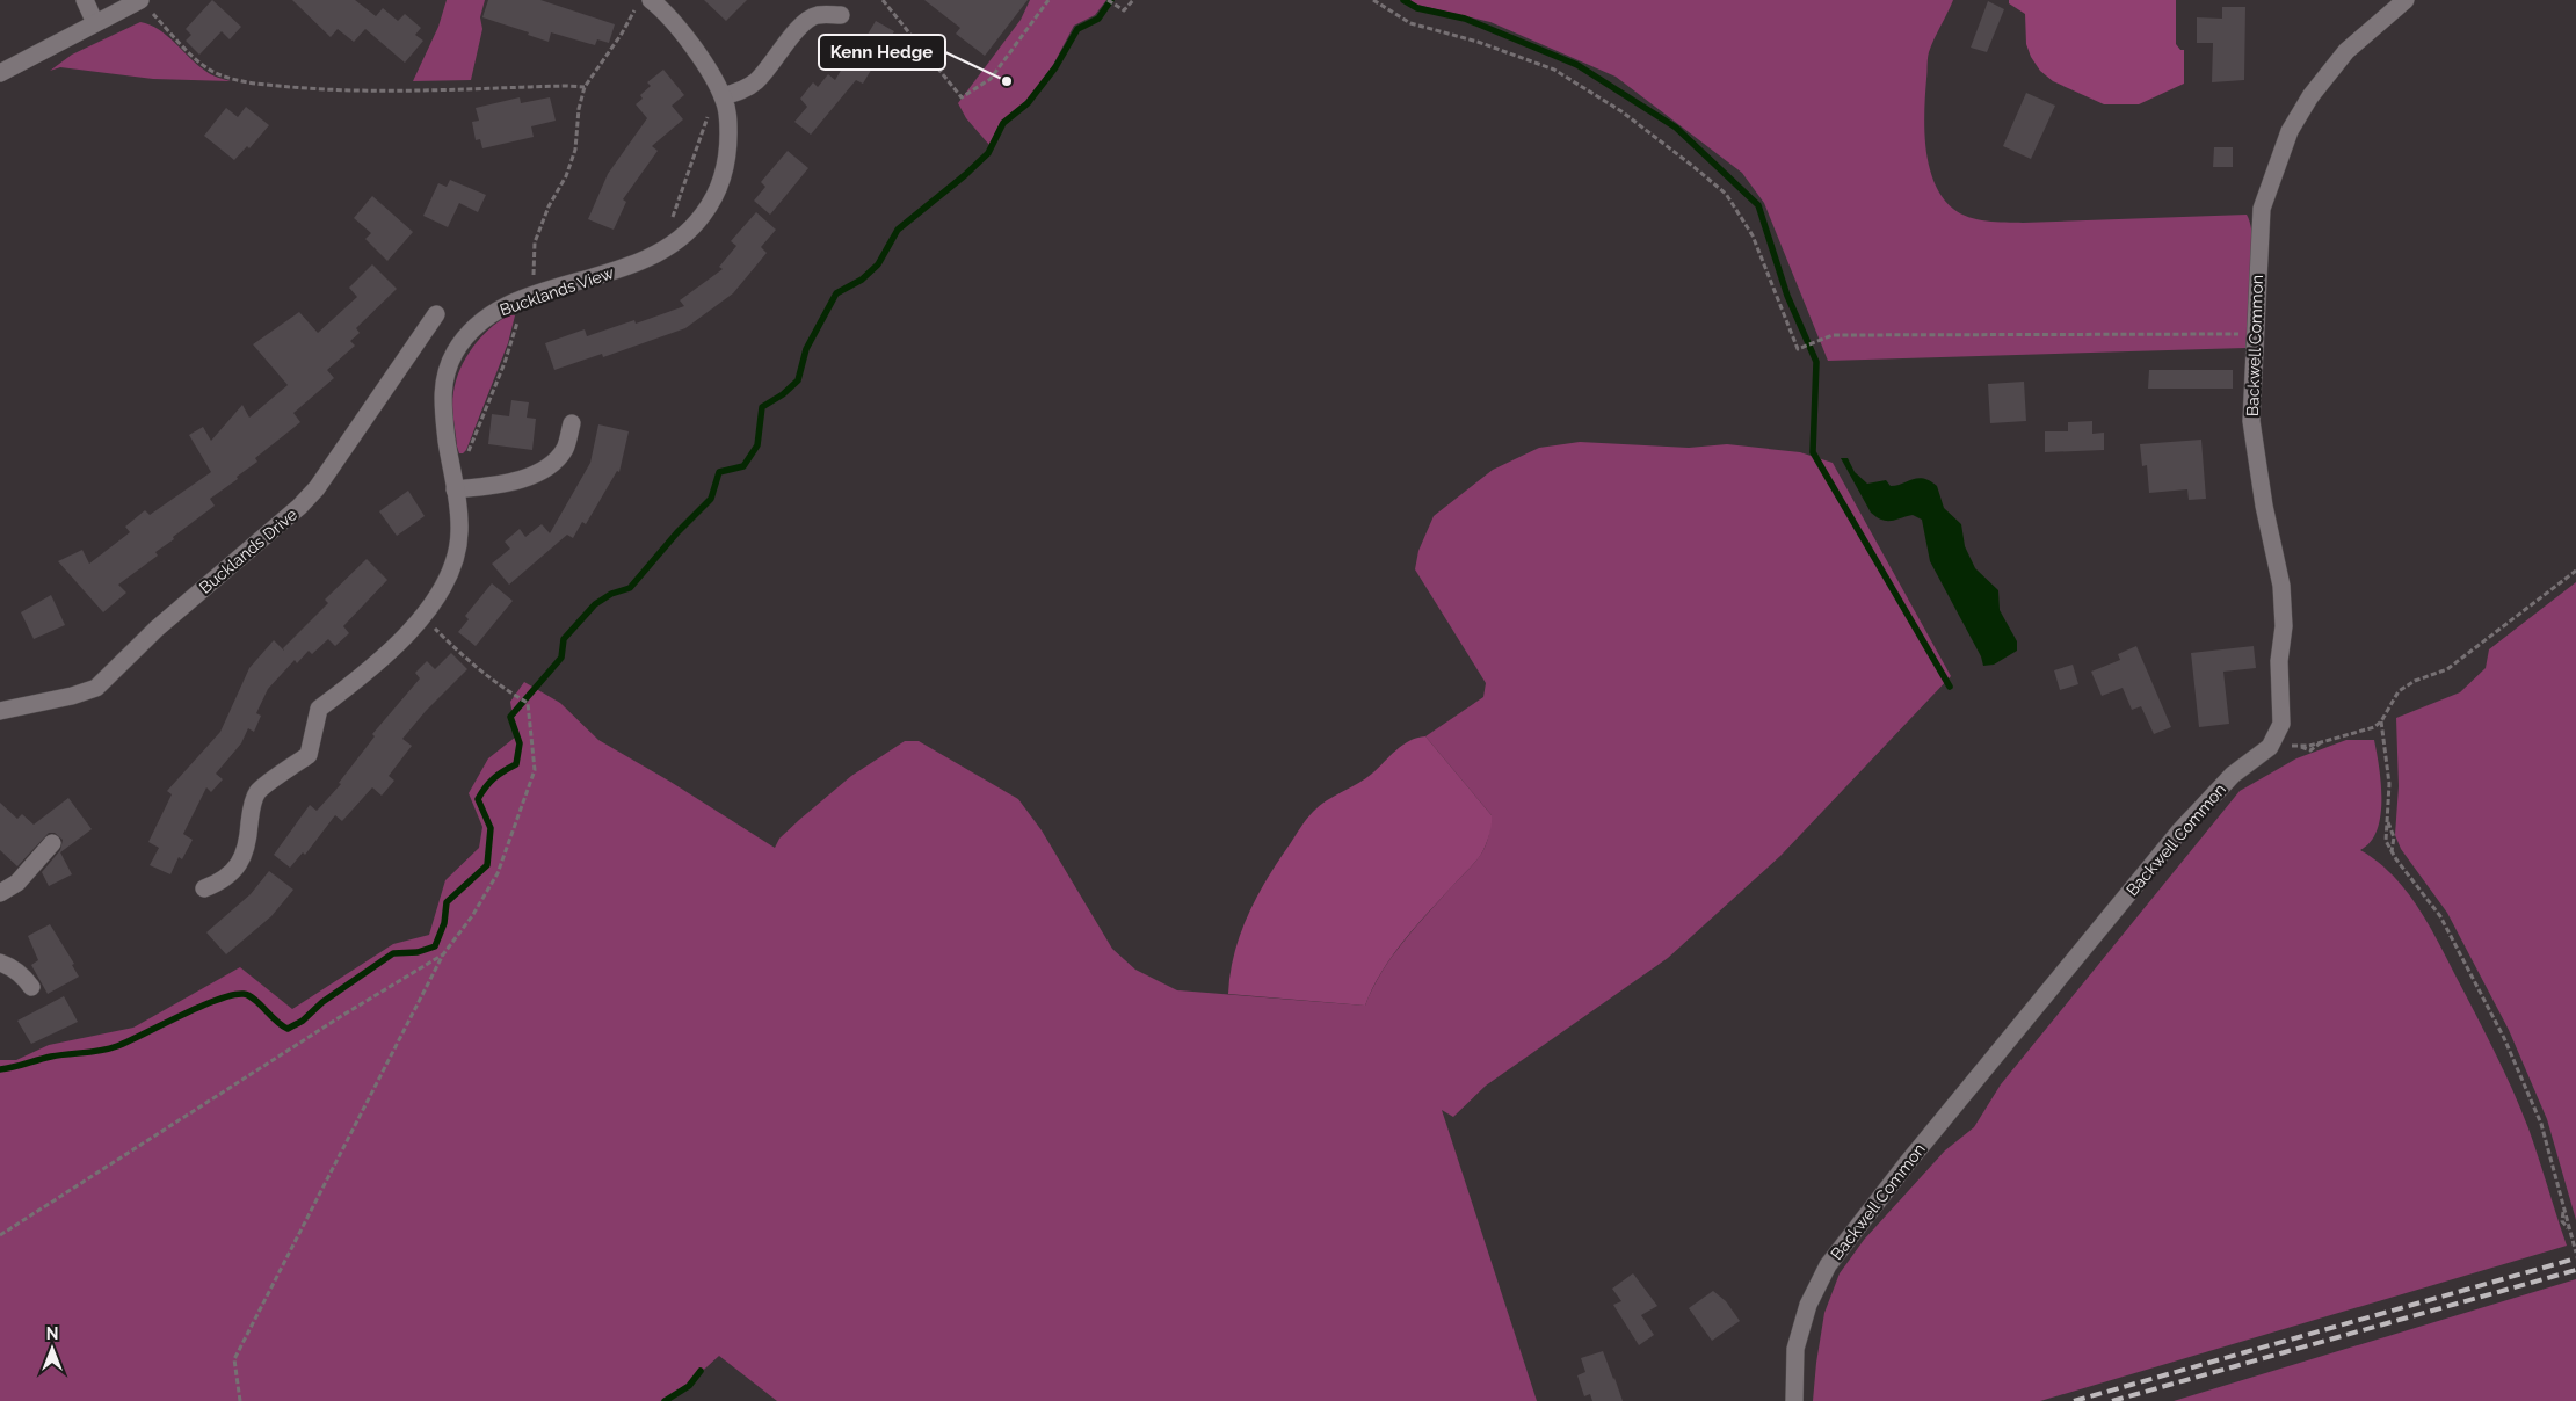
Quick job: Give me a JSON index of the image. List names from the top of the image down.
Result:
{
  "streets": {
    "street": ["Bucklands View", "Backwell Common", "Bucklands Drive"]
  },
  "places": ["Kenn Hedge"],
  "north": "top"
}
